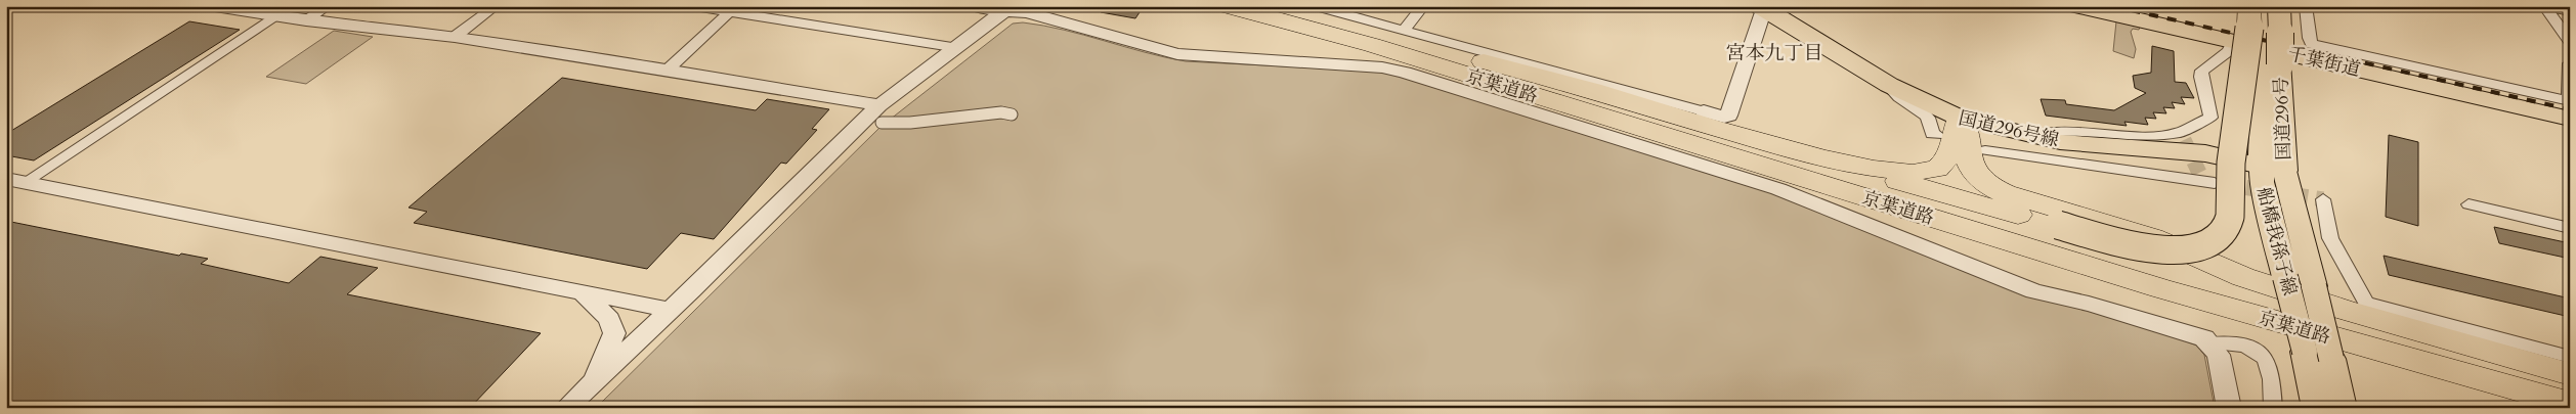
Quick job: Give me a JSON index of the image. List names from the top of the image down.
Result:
{
  "streets": {
    "highway": [
      "千葉街道",
      "京葉道路",
      "国道296号",
      "国道296号線"
    ],
    "main road": ["船橋我孫子線"]
  },
  "crossings": [
    ["千葉街道", "国道296号"],
    ["国道296号", "国道296号線"],
    ["国道296号", "船橋我孫子線"],
    ["国道296号線", "船橋我孫子線"]
  ],
  "districts": ["宮本九丁目"]
}
